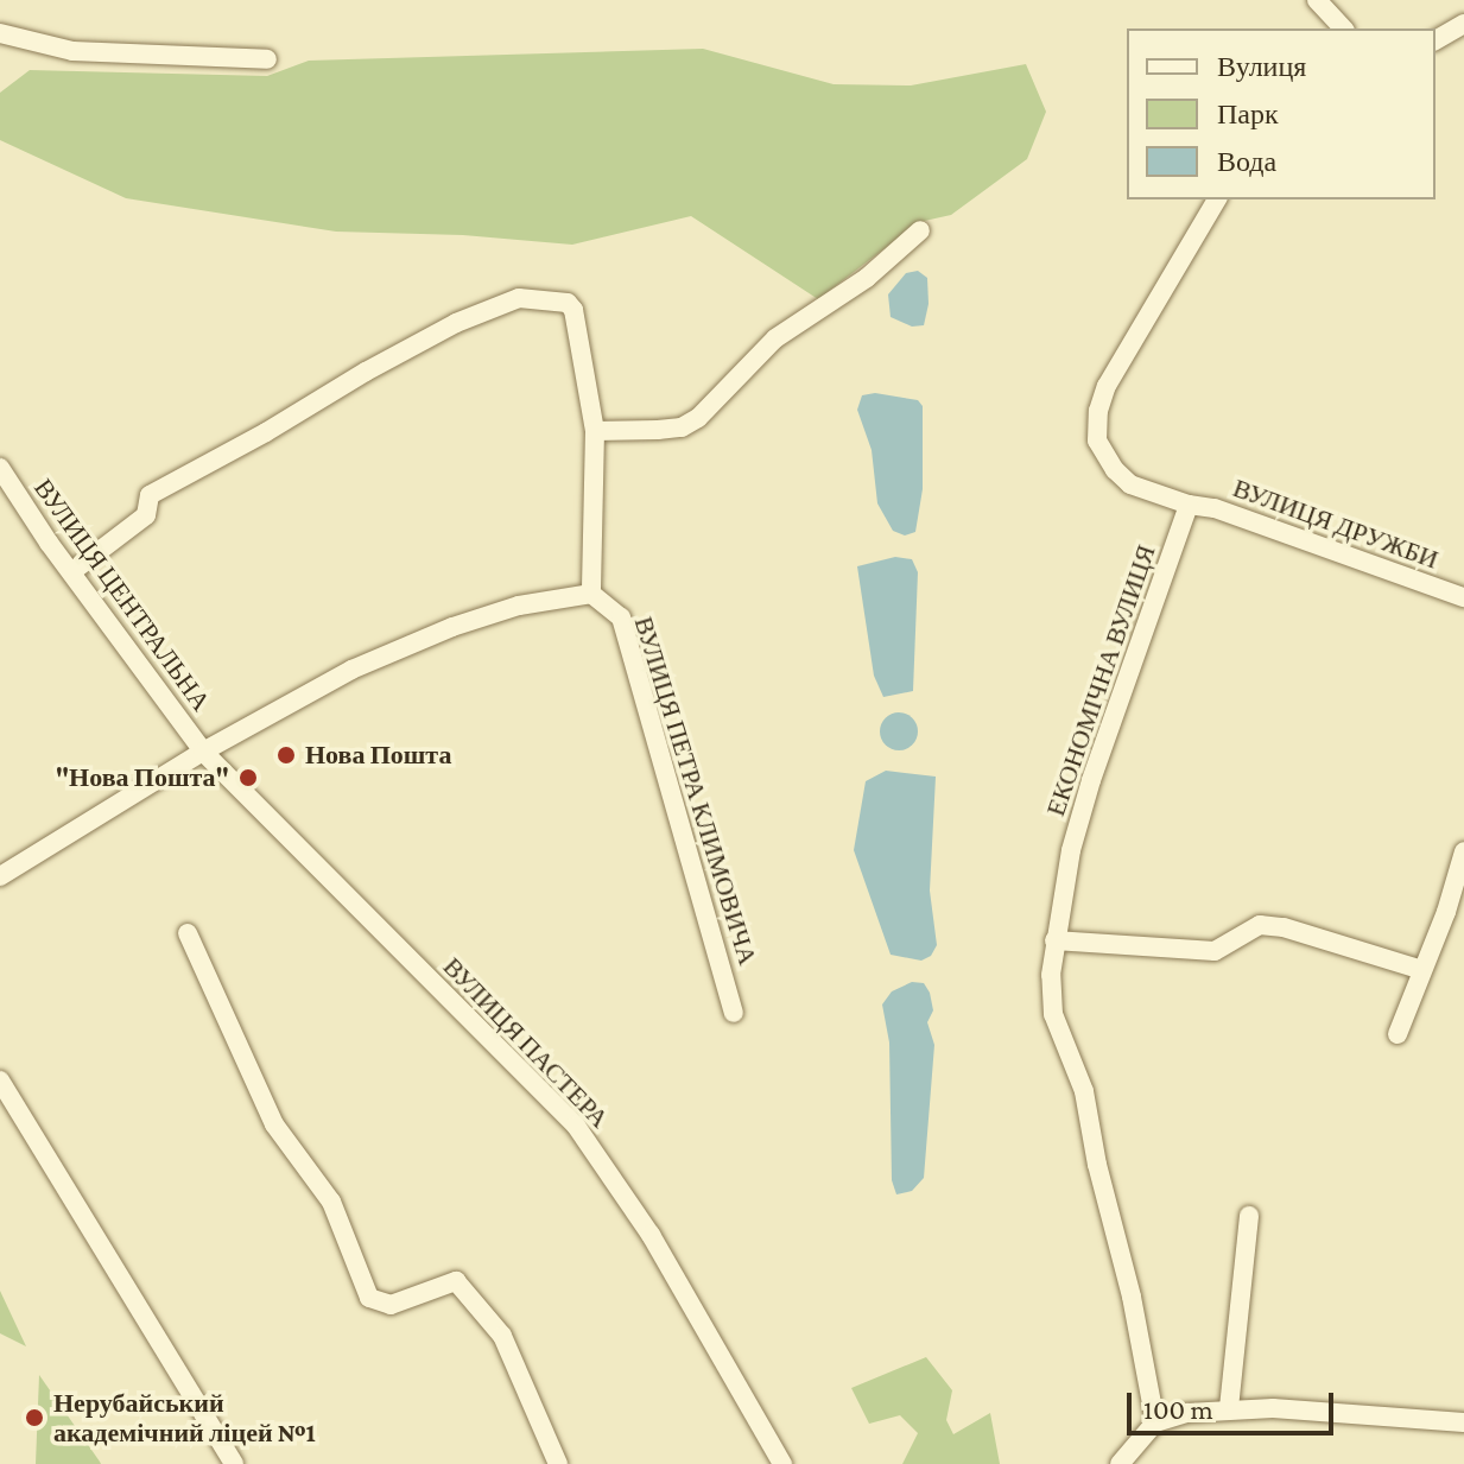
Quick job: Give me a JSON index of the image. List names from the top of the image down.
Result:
{
  "streets": {
    "street": [
      "ВУЛИЦЯ ДРУЖБИ",
      "ВУЛИЦЯ ЦЕНТРАЛЬНА",
      "ЕКОНОМІЧНА ВУЛИЦЯ",
      "ВУЛИЦЯ ПЕТРА КЛИМОВИЧА",
      "ВУЛИЦЯ ПАСТЕРА"
    ]
  },
  "crossings": [
    ["ВУЛИЦЯ ДРУЖБИ", "ЕКОНОМІЧНА ВУЛИЦЯ"],
    ["ВУЛИЦЯ ЦЕНТРАЛЬНА", "ВУЛИЦЯ ПАСТЕРА"]
  ],
  "places": ["Нова Пошта", "\"Нова Пошта\"", "Нерубайський академічний ліцей №1"],
  "legend": ["Вулиця", "Парк", "Вода"],
  "scale_bar": "100 m"
}
